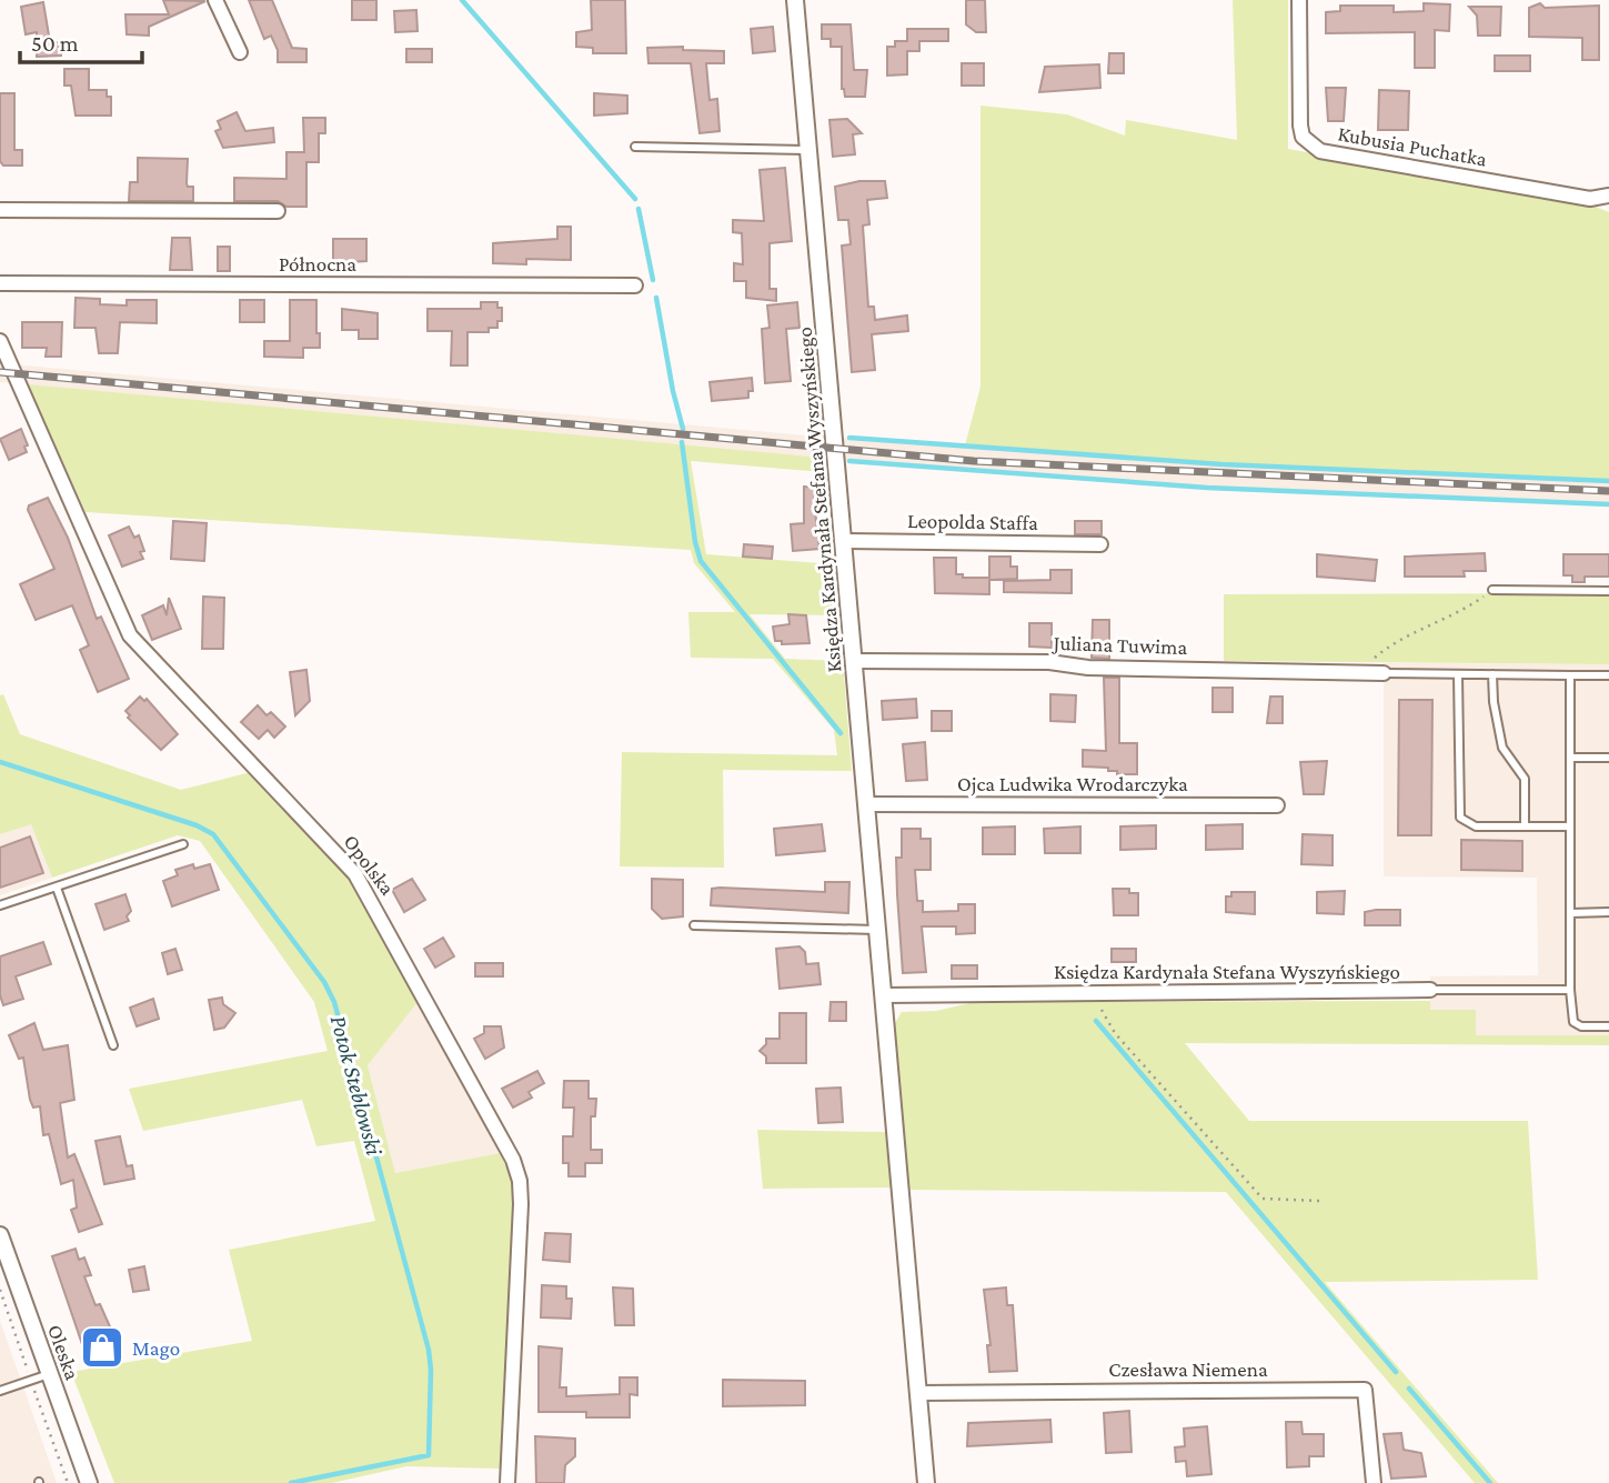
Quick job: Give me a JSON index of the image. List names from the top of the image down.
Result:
{
  "streets": {
    "street": [
      "Kubusia Puchatka",
      "Północna",
      "Księdza Kardynała Stefana Wyszyńskiego",
      "Leopolda Staffa",
      "Juliana Tuwima",
      "Ojca Ludwika Wrodarczyka",
      "Opolska",
      "Oleska",
      "Czesława Niemena"
    ]
  },
  "crossings": [
    ["Księdza Kardynała Stefana Wyszyńskiego", "Leopolda Staffa"],
    ["Księdza Kardynała Stefana Wyszyńskiego", "Juliana Tuwima"],
    ["Księdza Kardynała Stefana Wyszyńskiego", "Ojca Ludwika Wrodarczyka"],
    ["Księdza Kardynała Stefana Wyszyńskiego", "Czesława Niemena"]
  ],
  "water": ["Potok Steblowski"],
  "places": {
    "shop": ["Mago"]
  },
  "scale_bar": "50 m"
}
